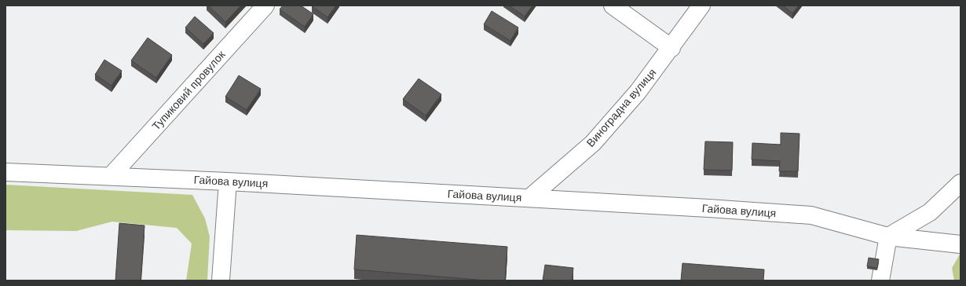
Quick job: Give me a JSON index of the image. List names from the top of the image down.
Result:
{
  "streets": {
    "street": ["Тупиковий провулок", "Виноградна вулиця", "Гайова вулиця"]
  },
  "crossings": [
    ["Тупиковий провулок", "Гайова вулиця"],
    ["Виноградна вулиця", "Гайова вулиця"]
  ]
}
